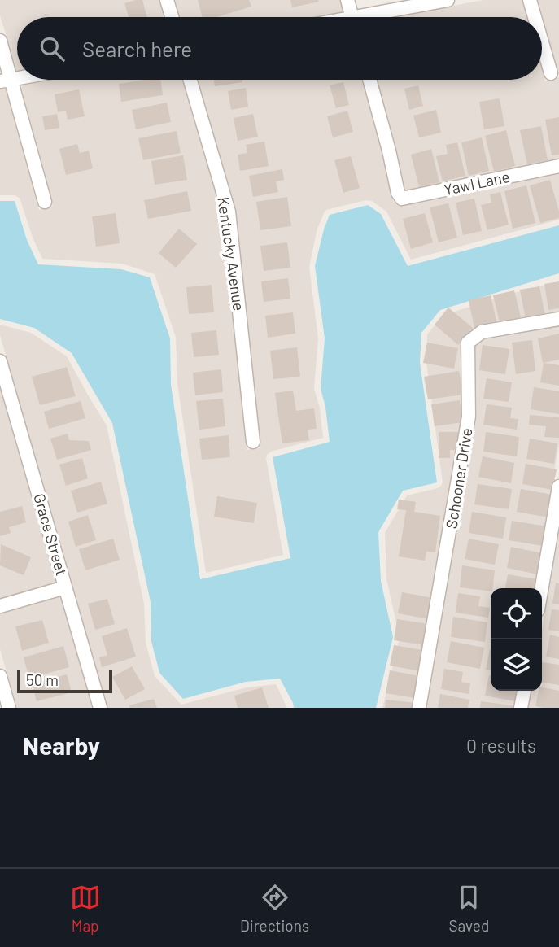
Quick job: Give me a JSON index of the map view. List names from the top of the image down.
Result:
{
  "streets": {
    "street": [
      "Yawl Lane",
      "Kentucky Avenue",
      "Schooner Drive",
      "Grace Street"
    ]
  },
  "scale_bar": "50 m",
  "page": {
    "search": "Search here",
    "scale": "50 m",
    "heading": ["Nearby", "0 results"],
    "nav": ["Map", "Directions", "Saved"]
  }
}
